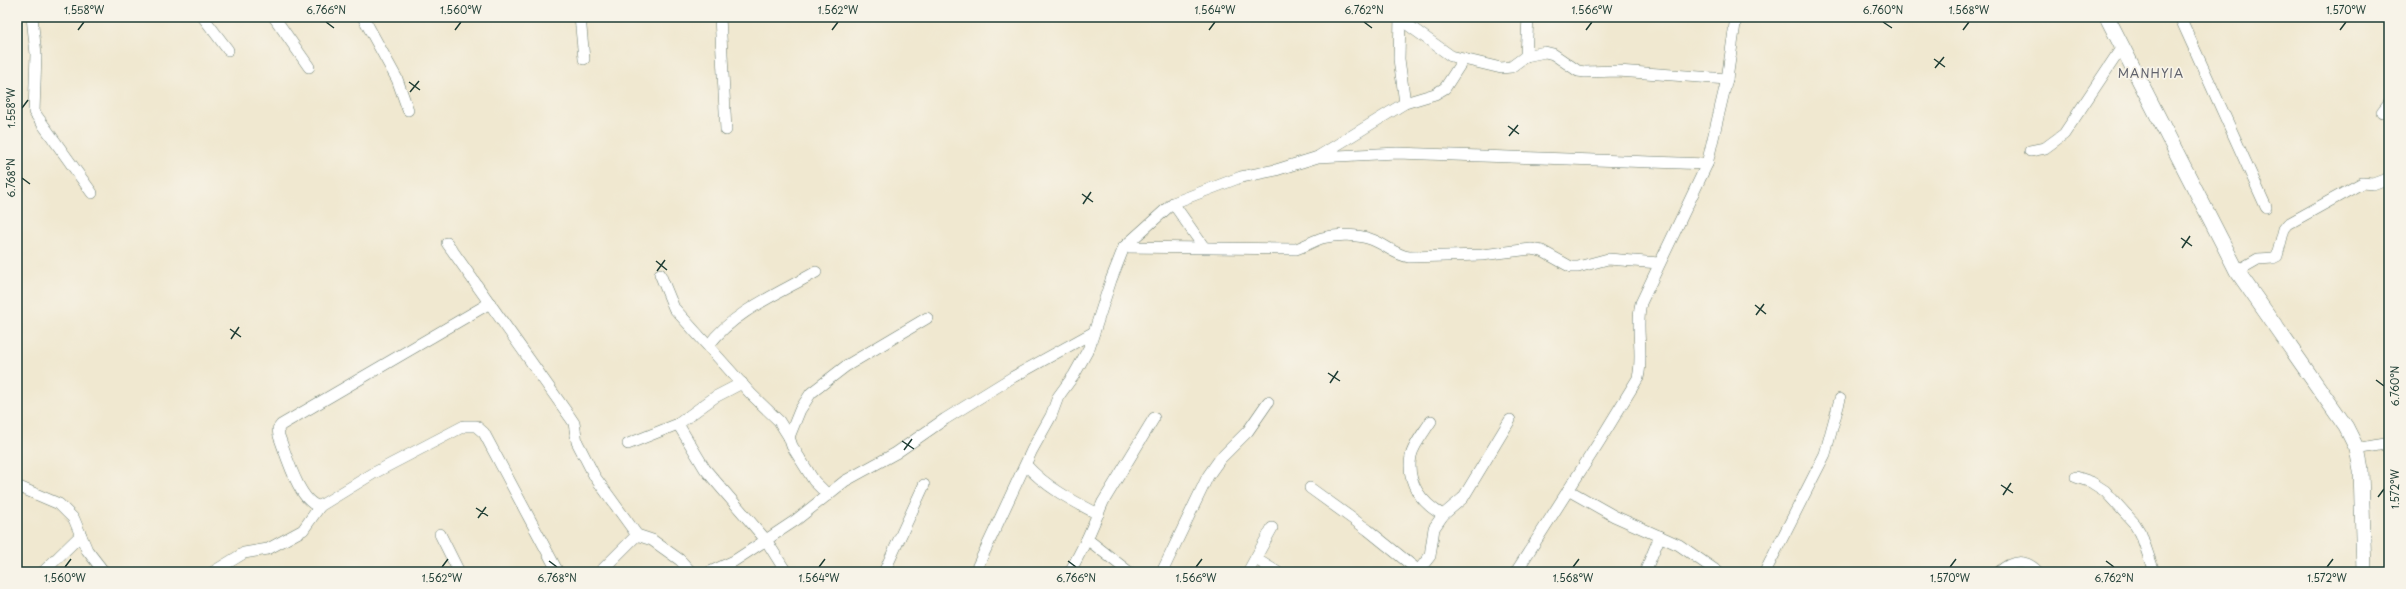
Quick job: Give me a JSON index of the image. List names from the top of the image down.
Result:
{
  "districts": ["MANHYIA"],
  "coordinates": [
    "1.558°W",
    "6.766°N",
    "1.560°W",
    "1.562°W",
    "1.564°W",
    "6.762°N",
    "1.566°W",
    "6.760°N",
    "1.568°W",
    "1.570°W",
    "6.768°N",
    "1.572°W"
  ]
}
